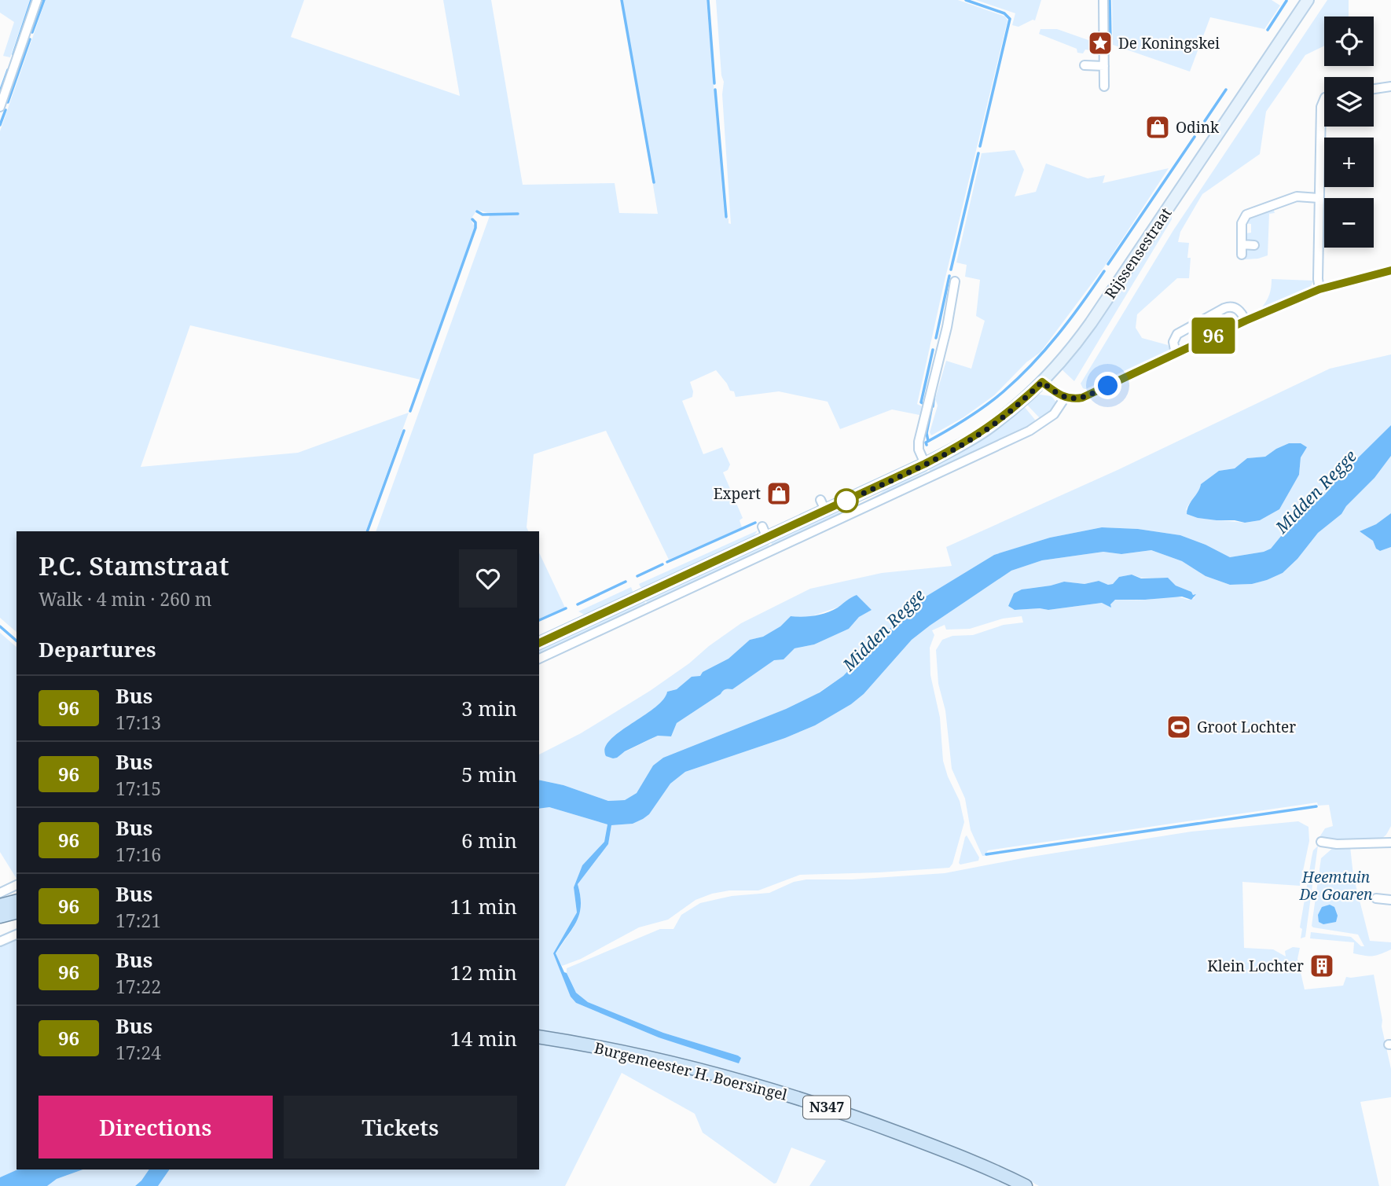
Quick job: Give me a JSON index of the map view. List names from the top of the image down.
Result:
{
  "streets": {
    "main road": ["Rijssensestraat", "Burgemeester H. Boersingel", "N347"]
  },
  "water": ["Midden Regge"],
  "parks": ["Heemtuin De Goaren"],
  "places": {
    "place": ["De Koningskei"],
    "shop": ["Odink", "Expert"],
    "sports": ["Groot Lochter"],
    "building": ["Klein Lochter"]
  },
  "lines": ["bus line 96"],
  "page": {
    "on_map": "96",
    "map_buttons": ["+", "−"],
    "heading": [
      ["P.C. Stamstraat", "Walk · 4 min · 260 m"],
      "Departures"
    ],
    "list": [
      {
        "mark": "96",
        "name": "Bus",
        "note": "17:13",
        "value": "3 min"
      },
      {
        "mark": "96",
        "name": "Bus",
        "note": "17:15",
        "value": "5 min"
      },
      {
        "mark": "96",
        "name": "Bus",
        "note": "17:16",
        "value": "6 min"
      },
      {
        "mark": "96",
        "name": "Bus",
        "note": "17:21",
        "value": "11 min"
      },
      {
        "mark": "96",
        "name": "Bus",
        "note": "17:22",
        "value": "12 min"
      },
      {
        "mark": "96",
        "name": "Bus",
        "note": "17:24",
        "value": "14 min"
      }
    ],
    "buttons": ["Directions", "Tickets"]
  }
}
